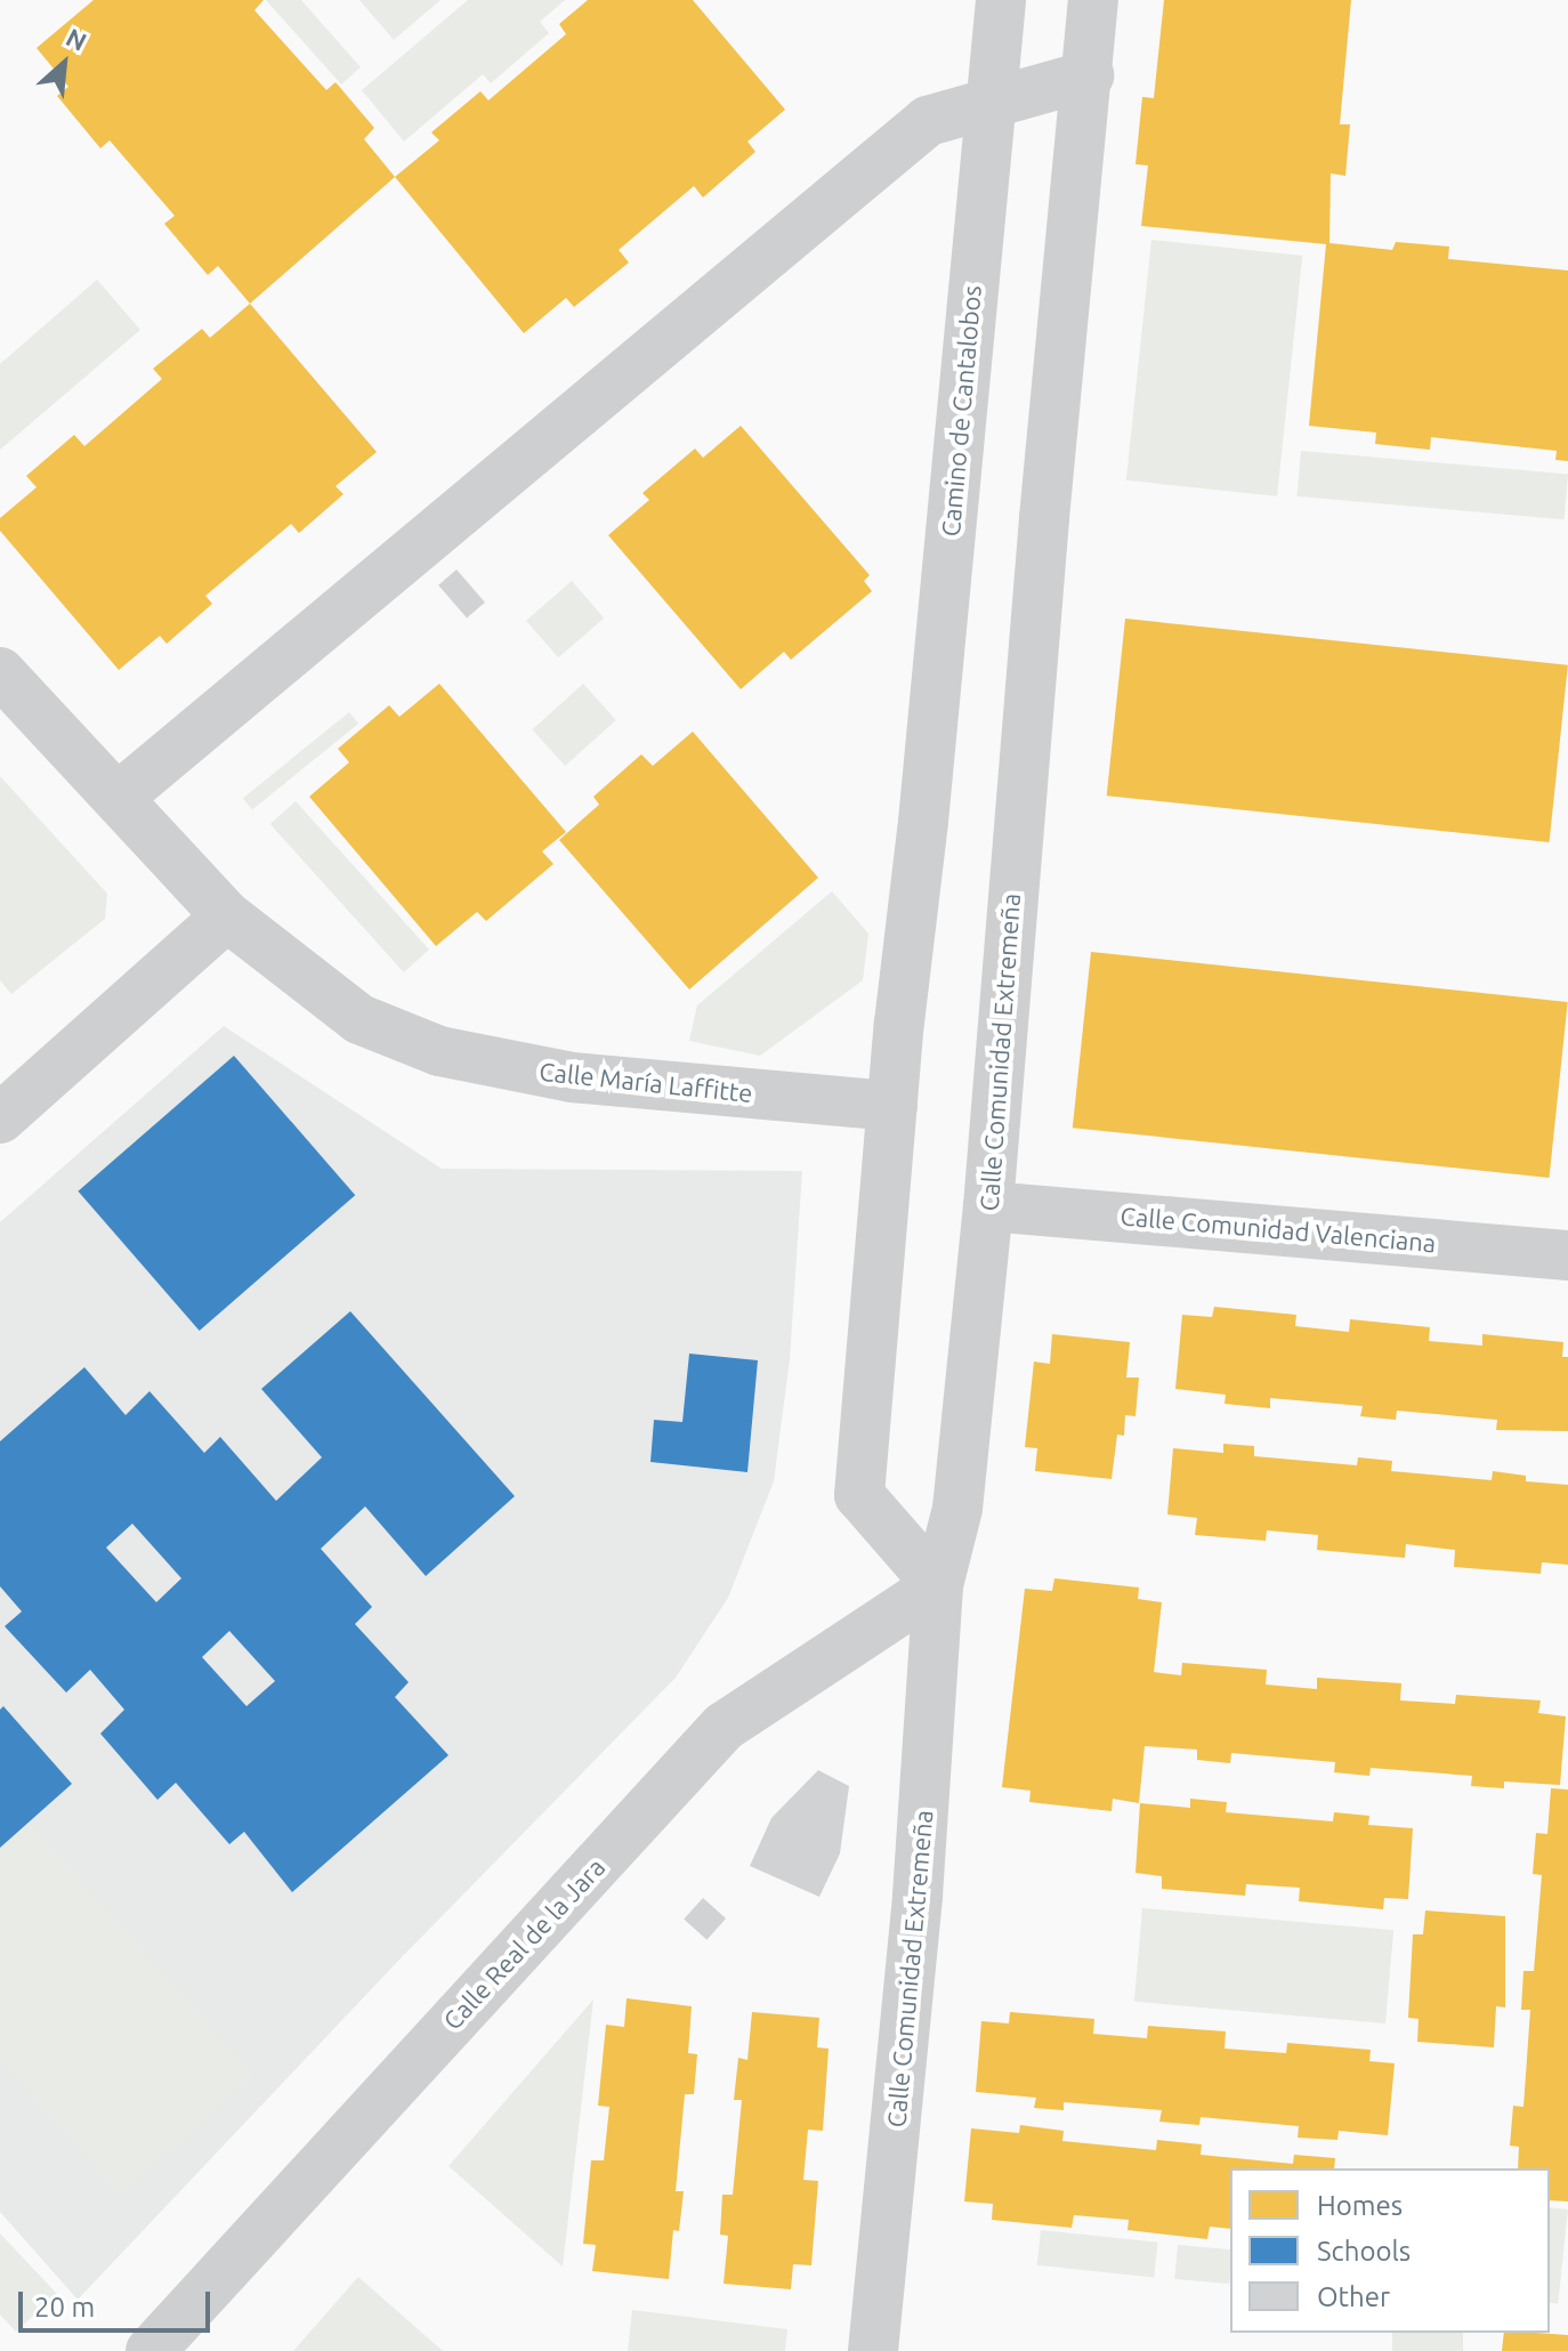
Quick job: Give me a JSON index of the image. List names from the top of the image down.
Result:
{
  "streets": {
    "street": [
      "Camino de Cantalobos",
      "Calle Comunidad Extremeña",
      "Calle María Laffitte",
      "Calle Comunidad Valenciana",
      "Calle Real de la Jara"
    ]
  },
  "crossings": [
    ["Camino de Cantalobos", "Calle María Laffitte"],
    ["Calle Comunidad Extremeña", "Calle Comunidad Valenciana"],
    ["Calle Comunidad Extremeña", "Calle Real de la Jara"]
  ],
  "legend": ["Homes", "Schools", "Other"],
  "scale_bar": "20 m",
  "north": "top right"
}
